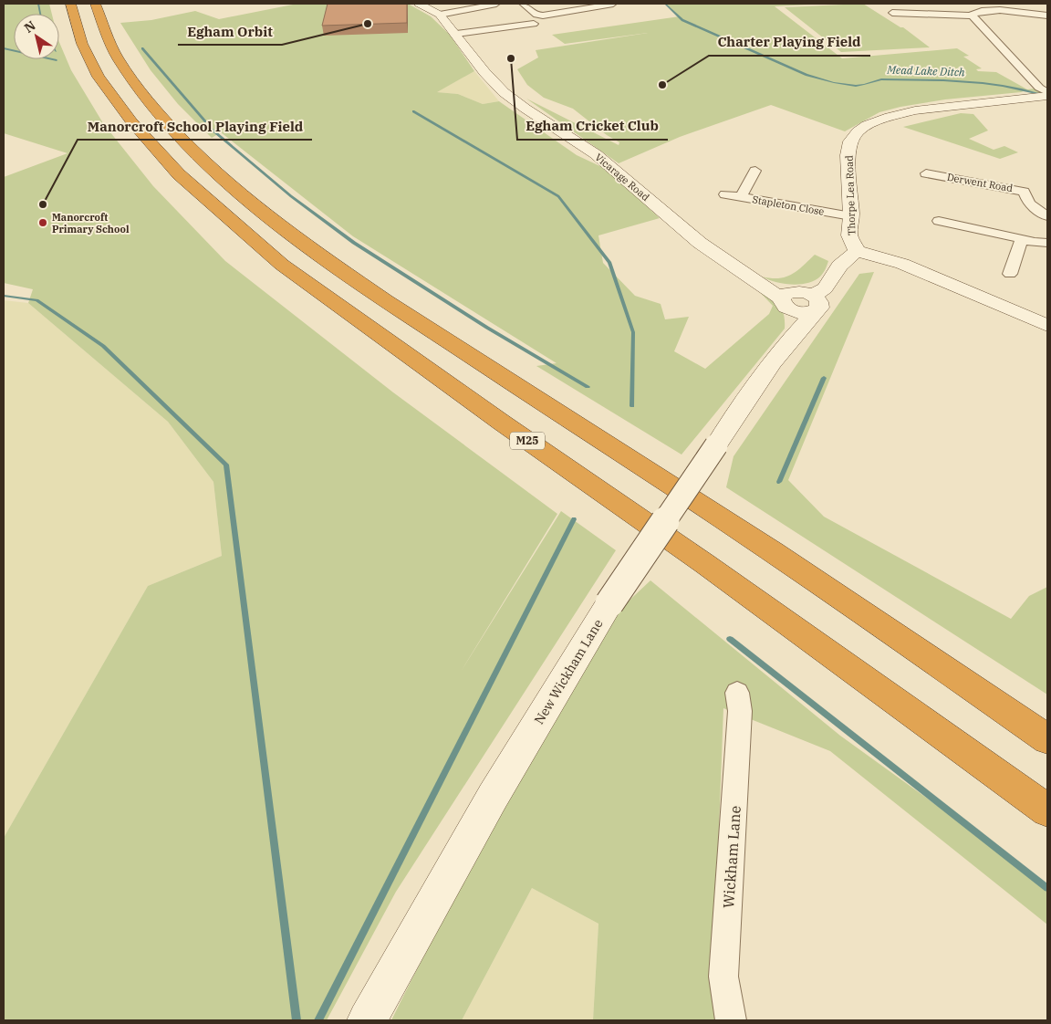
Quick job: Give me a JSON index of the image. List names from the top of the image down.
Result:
{
  "streets": {
    "highway": ["M25"],
    "main road": ["Vicarage Road", "Thorpe Lea Road", "New Wickham Lane"],
    "street": ["Derwent Road", "Stapleton Close", "Wickham Lane"]
  },
  "crossings": [
    ["Thorpe Lea Road", "Stapleton Close"],
    ["Thorpe Lea Road", "New Wickham Lane"]
  ],
  "water": ["Mead Lake Ditch"],
  "places": [
    "Egham Orbit",
    "Egham Cricket Club",
    "Charter Playing Field",
    "Manorcroft School Playing Field",
    "Manorcroft Primary School"
  ],
  "north": "top left"
}
